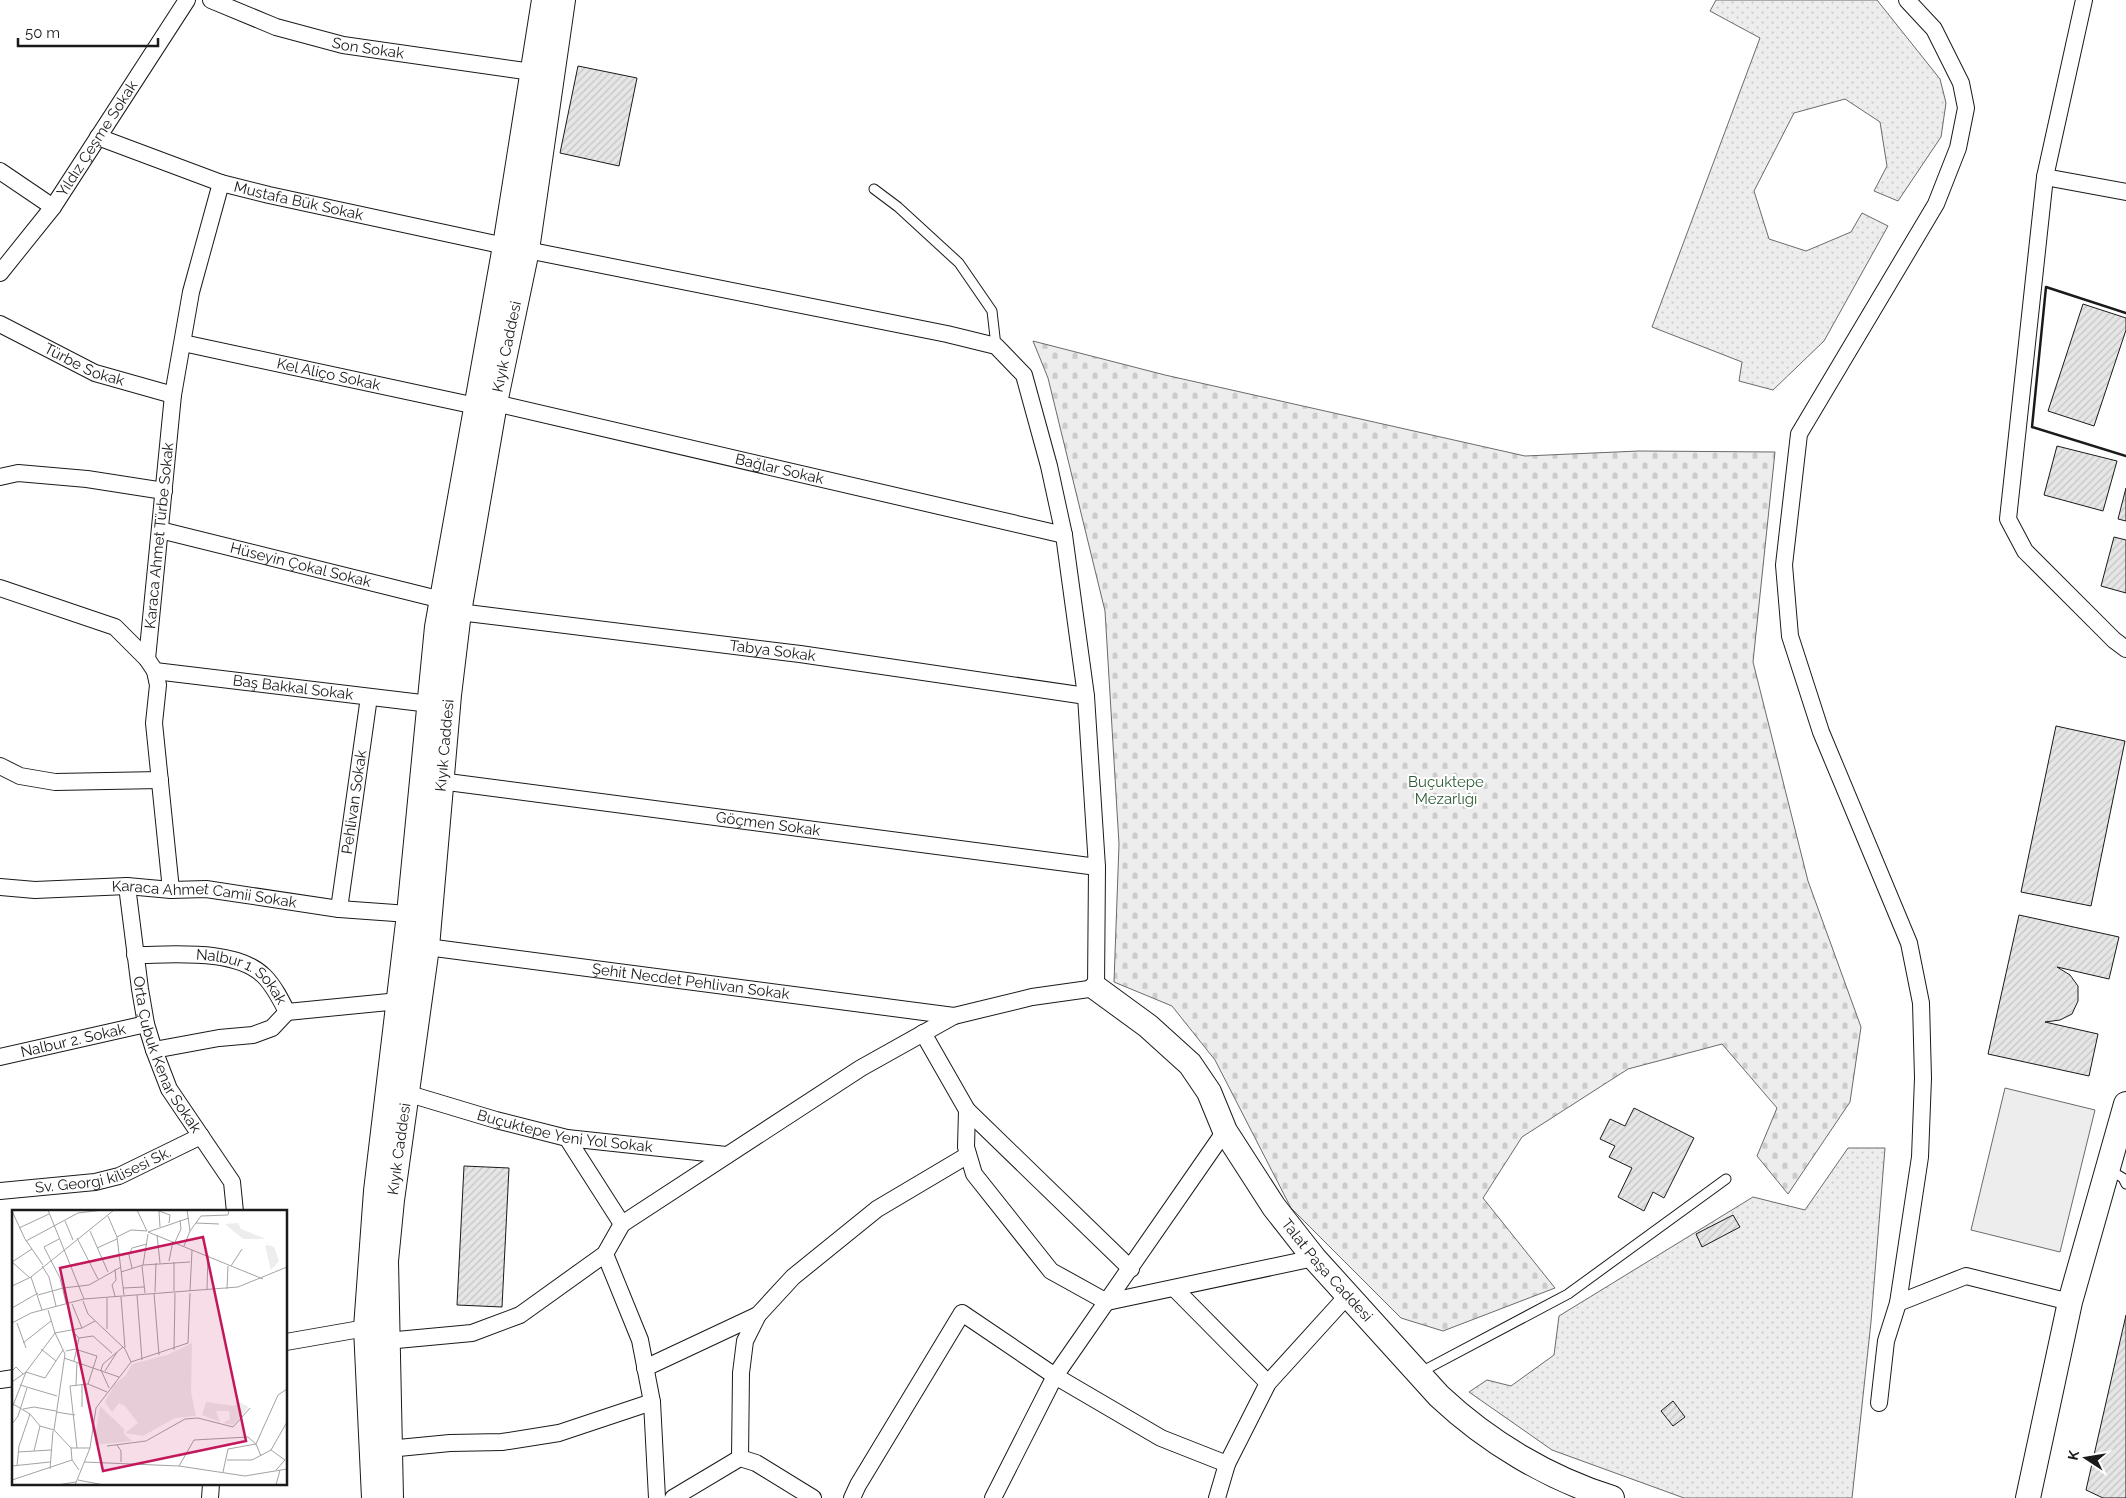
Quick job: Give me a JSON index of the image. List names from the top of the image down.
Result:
{
  "streets": {
    "main road": ["Kıyık Caddesi", "Talat Paşa Caddesi"],
    "street": [
      "Son Sokak",
      "Yıldız Çeşme Sokak",
      "Mustafa Bük Sokak",
      "Türbe Sokak",
      "Kel Aliço Sokak",
      "Bağlar Sokak",
      "Karaca Ahmet Türbe Sokak",
      "Hüseyin Çokal Sokak",
      "Tabya Sokak",
      "Baş Bakkal Sokak",
      "Pehlivan Sokak",
      "Göçmen Sokak",
      "Karaca Ahmet Camii Sokak",
      "Şehit Necdet Pehlivan Sokak",
      "Nalbur 1. Sokak",
      "Nalbur 2. Sokak",
      "Orta Çubuk Kenar Sokak",
      "Buçuktepe Yeni Yol Sokak",
      "Sv. Georgi kilisesi Sk."
    ]
  },
  "crossings": [
    ["Son Sokak", "Kıyık Caddesi"],
    ["Yıldız Çeşme Sokak", "Mustafa Bük Sokak"],
    ["Mustafa Bük Sokak", "Kıyık Caddesi"],
    ["Mustafa Bük Sokak", "Karaca Ahmet Türbe Sokak"],
    ["Kıyık Caddesi", "Kel Aliço Sokak"],
    ["Kıyık Caddesi", "Bağlar Sokak"],
    ["Kıyık Caddesi", "Hüseyin Çokal Sokak"],
    ["Kıyık Caddesi", "Tabya Sokak"],
    ["Kıyık Caddesi", "Baş Bakkal Sokak"],
    ["Kıyık Caddesi", "Göçmen Sokak"],
    ["Kıyık Caddesi", "Karaca Ahmet Camii Sokak"],
    ["Kıyık Caddesi", "Şehit Necdet Pehlivan Sokak"],
    ["Kıyık Caddesi", "Nalbur 1. Sokak"],
    ["Kıyık Caddesi", "Buçuktepe Yeni Yol Sokak"],
    ["Türbe Sokak", "Karaca Ahmet Türbe Sokak"],
    ["Kel Aliço Sokak", "Bağlar Sokak"],
    ["Kel Aliço Sokak", "Karaca Ahmet Türbe Sokak"],
    ["Karaca Ahmet Türbe Sokak", "Hüseyin Çokal Sokak"],
    ["Karaca Ahmet Türbe Sokak", "Baş Bakkal Sokak"],
    ["Karaca Ahmet Türbe Sokak", "Karaca Ahmet Camii Sokak"],
    ["Hüseyin Çokal Sokak", "Tabya Sokak"],
    ["Baş Bakkal Sokak", "Pehlivan Sokak"],
    ["Pehlivan Sokak", "Karaca Ahmet Camii Sokak"],
    ["Karaca Ahmet Camii Sokak", "Orta Çubuk Kenar Sokak"],
    ["Nalbur 1. Sokak", "Orta Çubuk Kenar Sokak"],
    ["Nalbur 2. Sokak", "Orta Çubuk Kenar Sokak"],
    ["Orta Çubuk Kenar Sokak", "Sv. Georgi kilisesi Sk."]
  ],
  "parks": ["Buçuktepe Mezarlığı"],
  "scale_bar": "50 m",
  "north": "left"
}
